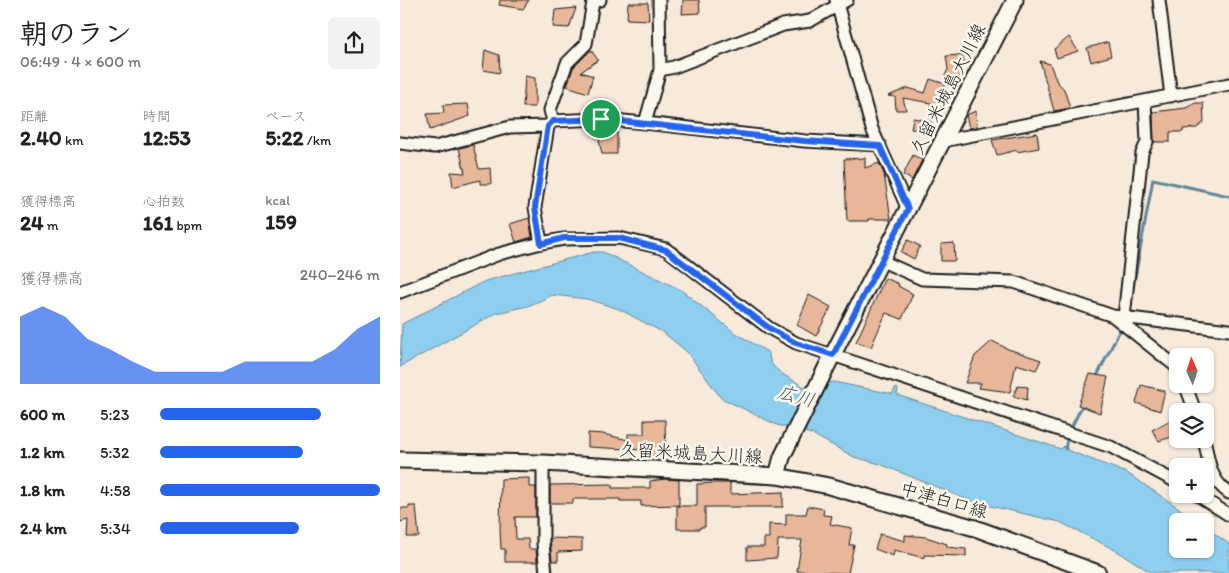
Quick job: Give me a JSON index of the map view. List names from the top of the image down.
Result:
{
  "streets": {
    "main road": ["久留米城島大川線", "中津白口線"]
  },
  "crossings": [
    ["久留米城島大川線", "中津白口線"]
  ],
  "water": ["広川"],
  "north": "top",
  "page": {
    "heading": ["朝のラン", "06:49 · 4 × 600 m"],
    "stats": [
      ["距離", "2.40 km"],
      ["時間", "12:53"],
      ["ペース", "5:22 /km"],
      ["獲得標高", "24 m"],
      ["心拍数", "161 bpm"],
      ["kcal", "159"]
    ],
    "chart": ["獲得標高", "240–246 m"],
    "map_buttons": ["+", "−"],
    "list": [
      {
        "name": "600 m",
        "note": "5:23"
      },
      {
        "name": "1.2 km",
        "note": "5:32"
      },
      {
        "name": "1.8 km",
        "note": "4:58"
      },
      {
        "name": "2.4 km",
        "note": "5:34"
      }
    ]
  }
}
